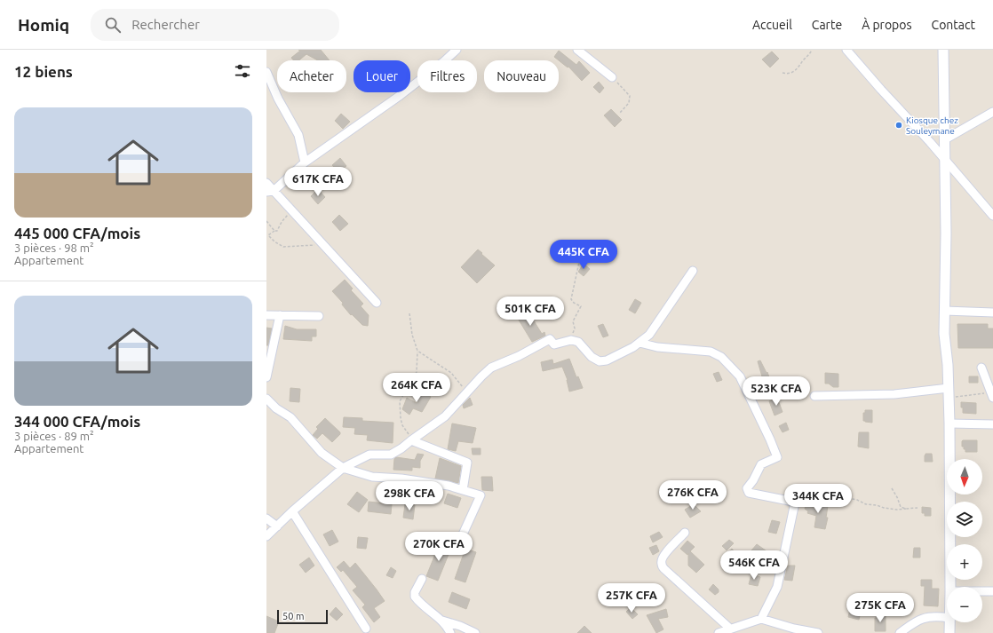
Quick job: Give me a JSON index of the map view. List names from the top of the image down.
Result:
{
  "places": ["Kiosque chez Souleymane"],
  "scale_bar": "50 m",
  "north": "bottom",
  "page": {
    "header": "Homiq",
    "search": "Rechercher",
    "nav": [
      "Accueil",
      "Carte",
      "À propos",
      "Contact"
    ],
    "heading": "12 biens",
    "chip": [
      "Acheter",
      "Louer",
      "Filtres",
      "Nouveau"
    ],
    "list": [
      {
        "name": "445 000 CFA/mois",
        "note": "3 pièces · 98 m² · Appartement"
      },
      {
        "name": "344 000 CFA/mois",
        "note": "3 pièces · 89 m² · Appartement"
      }
    ],
    "price": [
      "617K CFA",
      "445K CFA",
      "501K CFA",
      "264K CFA",
      "523K CFA",
      "276K CFA",
      "298K CFA",
      "344K CFA",
      "270K CFA",
      "546K CFA",
      "257K CFA",
      "275K CFA"
    ],
    "map_buttons": ["+", "−"],
    "scale": "50 m"
  }
}
